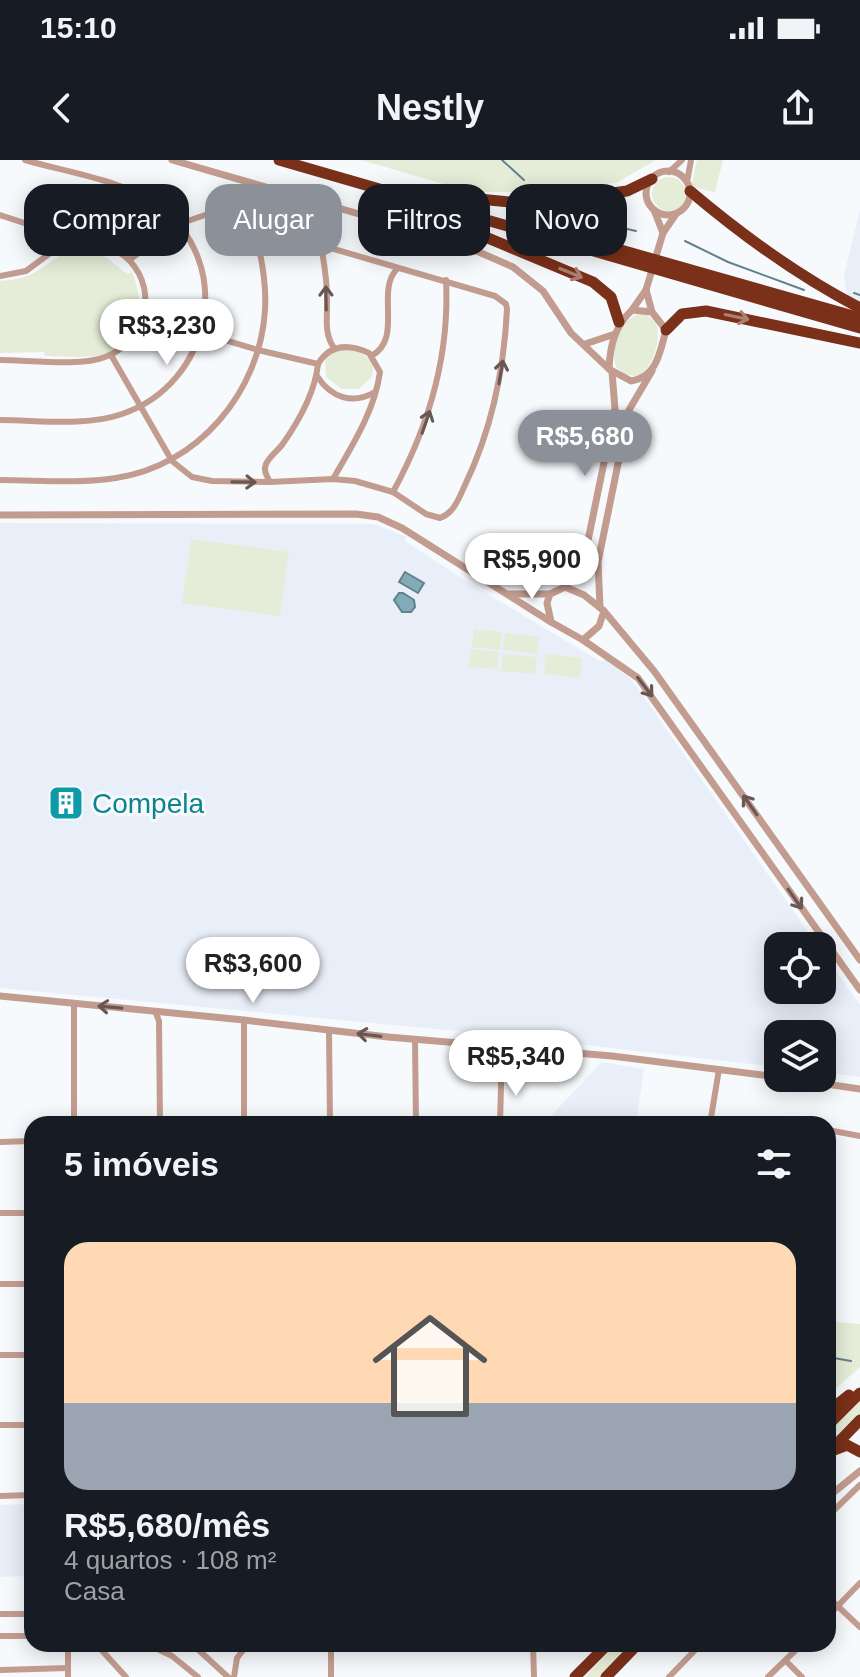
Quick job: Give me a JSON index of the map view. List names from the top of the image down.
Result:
{
  "places": {
    "building": ["Compela"]
  },
  "page": {
    "status": "15:10",
    "header": "Nestly",
    "chip": [
      "Comprar",
      "Alugar",
      "Filtros",
      "Novo"
    ],
    "price": [
      "R$3,230",
      "R$5,680",
      "R$5,900",
      "R$3,600",
      "R$5,340"
    ],
    "heading": "5 imóveis",
    "list": [
      {
        "name": "R$5,680/mês",
        "note": "4 quartos · 108 m² · Casa"
      }
    ]
  }
}
